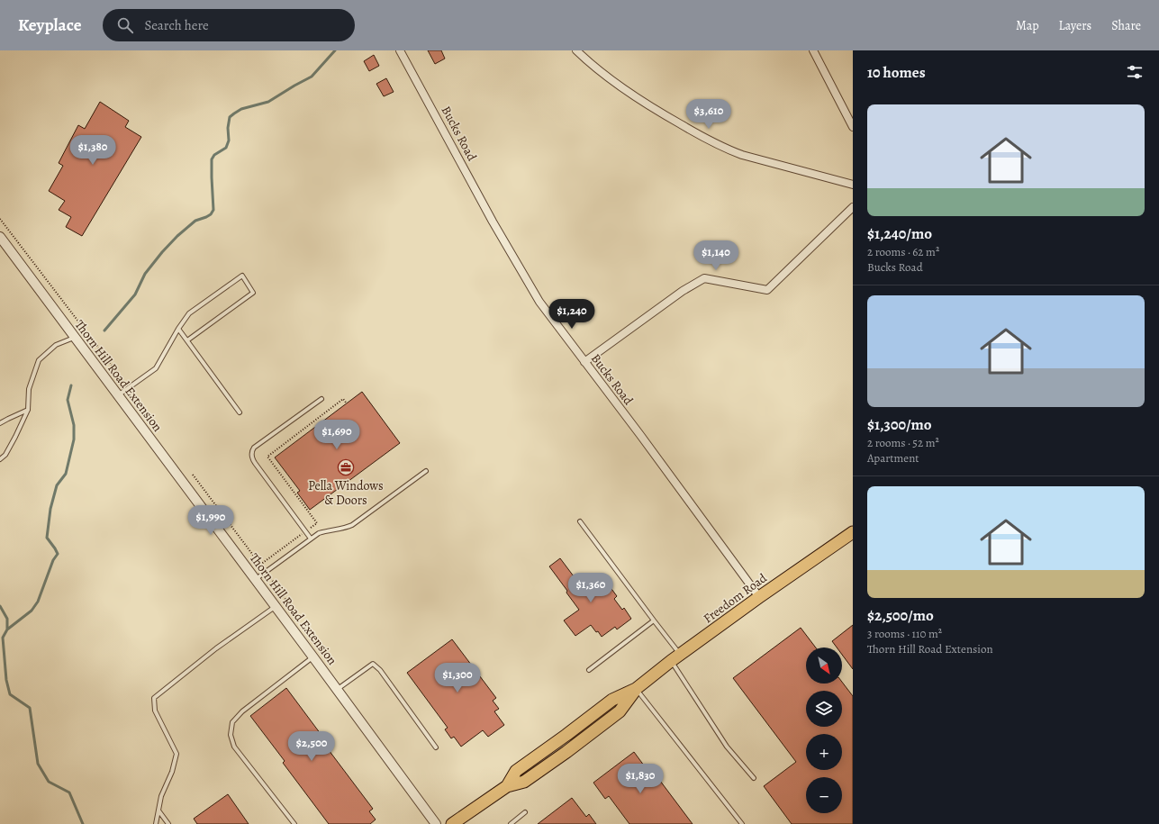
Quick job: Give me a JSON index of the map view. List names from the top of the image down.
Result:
{
  "streets": {
    "main road": ["Freedom Road"],
    "street": ["Bucks Road", "Thorn Hill Road Extension"]
  },
  "crossings": [
    ["Bucks Road", "Freedom Road"]
  ],
  "places": {
    "office": ["Pella Windows & Doors"]
  },
  "north": "bottom right",
  "page": {
    "header": "Keyplace",
    "search": "Search here",
    "nav": ["Map", "Layers", "Share"],
    "heading": "10 homes",
    "list": [
      {
        "name": "$1,240/mo",
        "note": "2 rooms · 62 m² · Bucks Road"
      },
      {
        "name": "$1,300/mo",
        "note": "2 rooms · 52 m² · Apartment"
      },
      {
        "name": "$2,500/mo",
        "note": "3 rooms · 110 m² · Thorn Hill Road Extension"
      }
    ],
    "price": [
      "$3,610",
      "$1,380",
      "$1,140",
      "$1,240",
      "$1,690",
      "$1,990",
      "$1,360",
      "$1,300",
      "$2,500",
      "$1,830"
    ],
    "map_buttons": ["+", "−"]
  }
}
